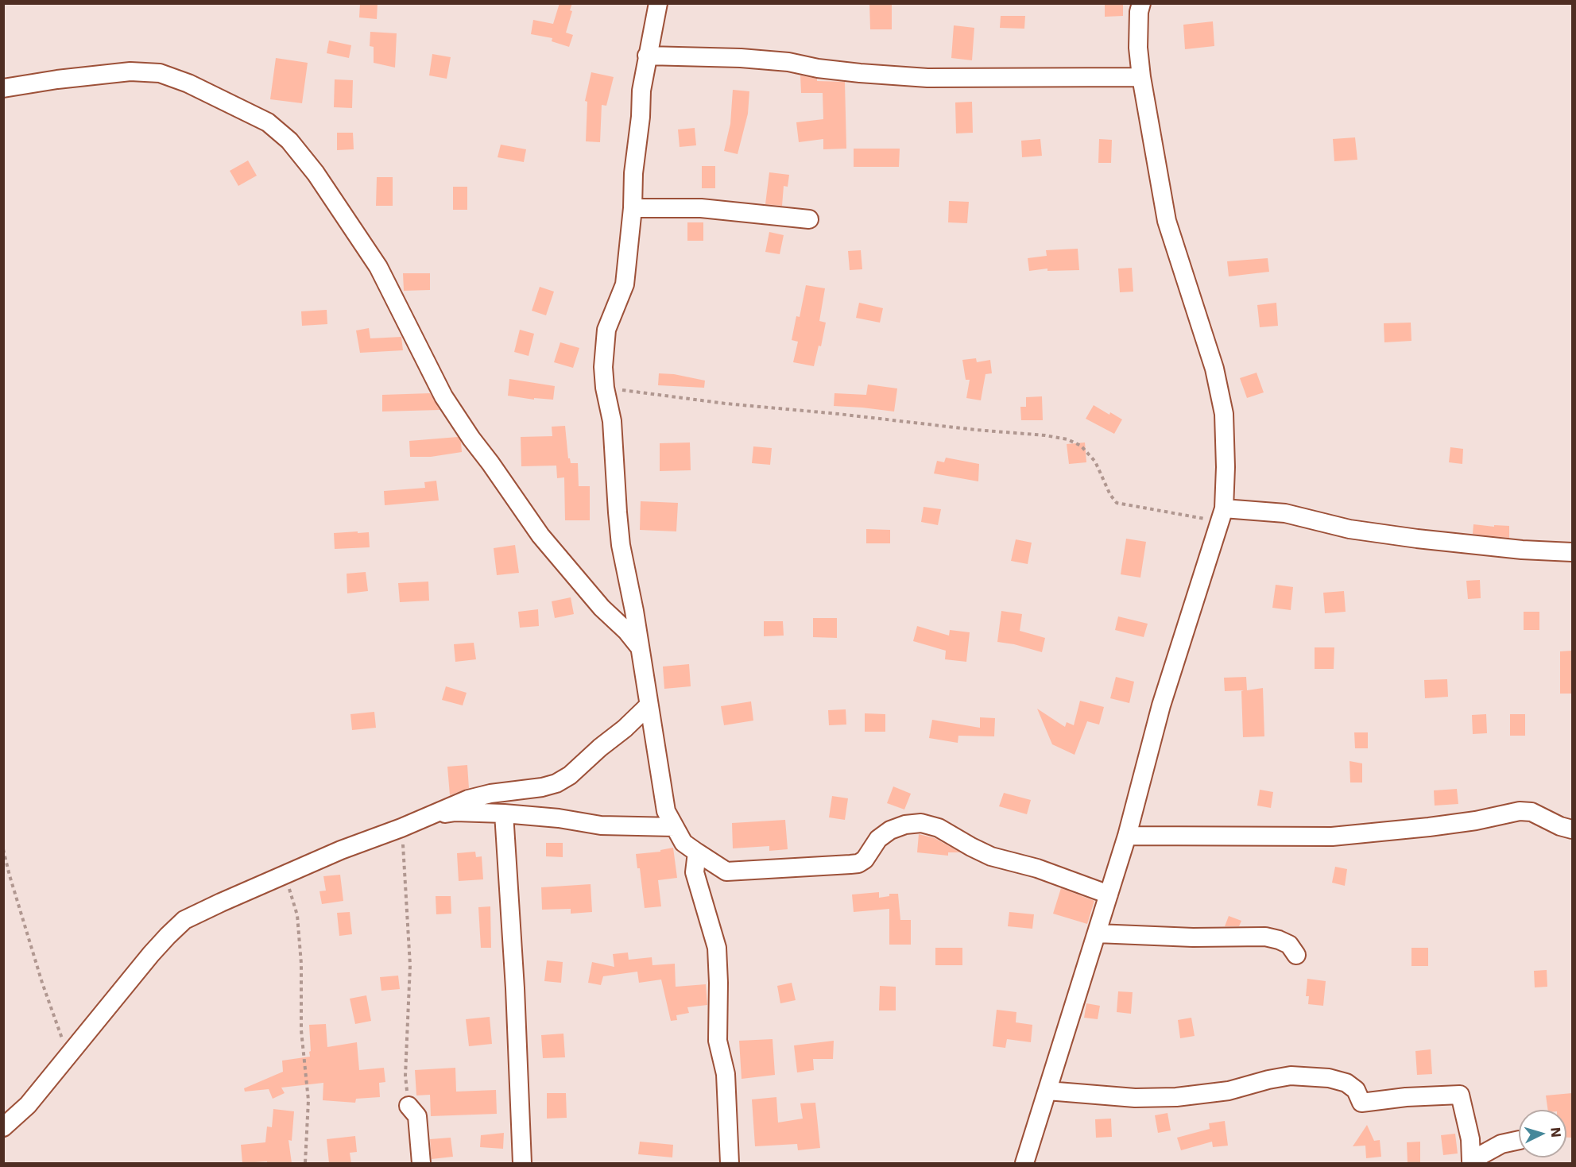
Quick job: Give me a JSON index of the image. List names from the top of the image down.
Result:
{
  "north": "right"
}
